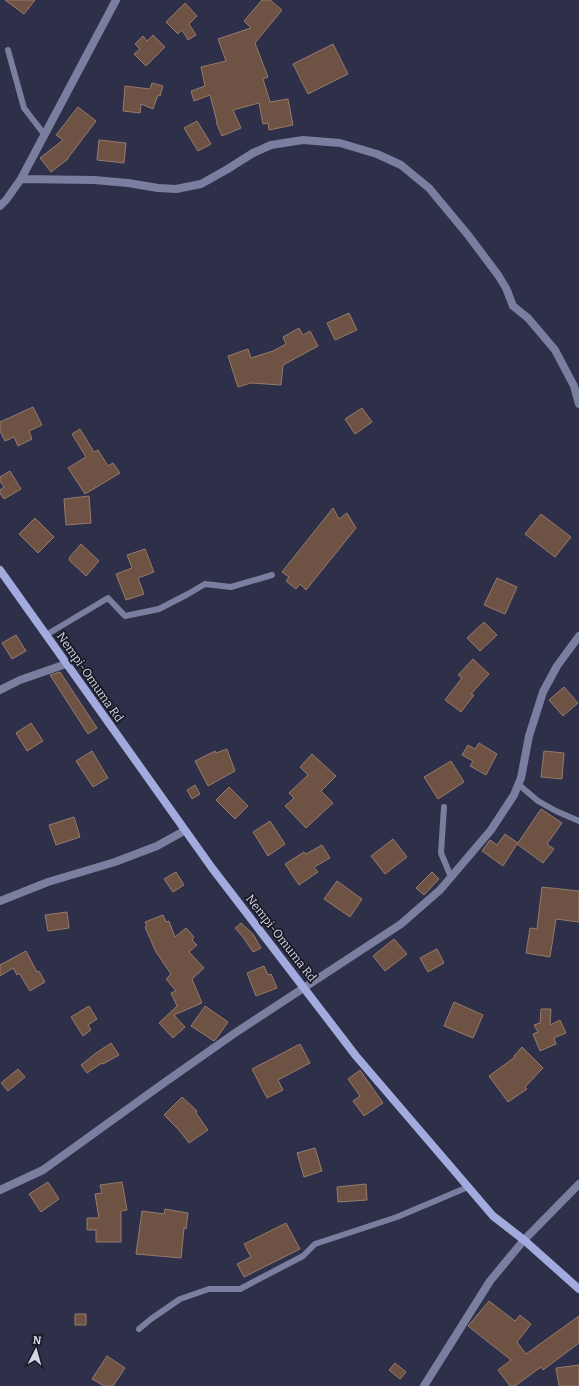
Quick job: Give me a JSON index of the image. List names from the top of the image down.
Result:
{
  "streets": {
    "street": ["Nempi-Omuma Rd"]
  },
  "north": "top"
}
